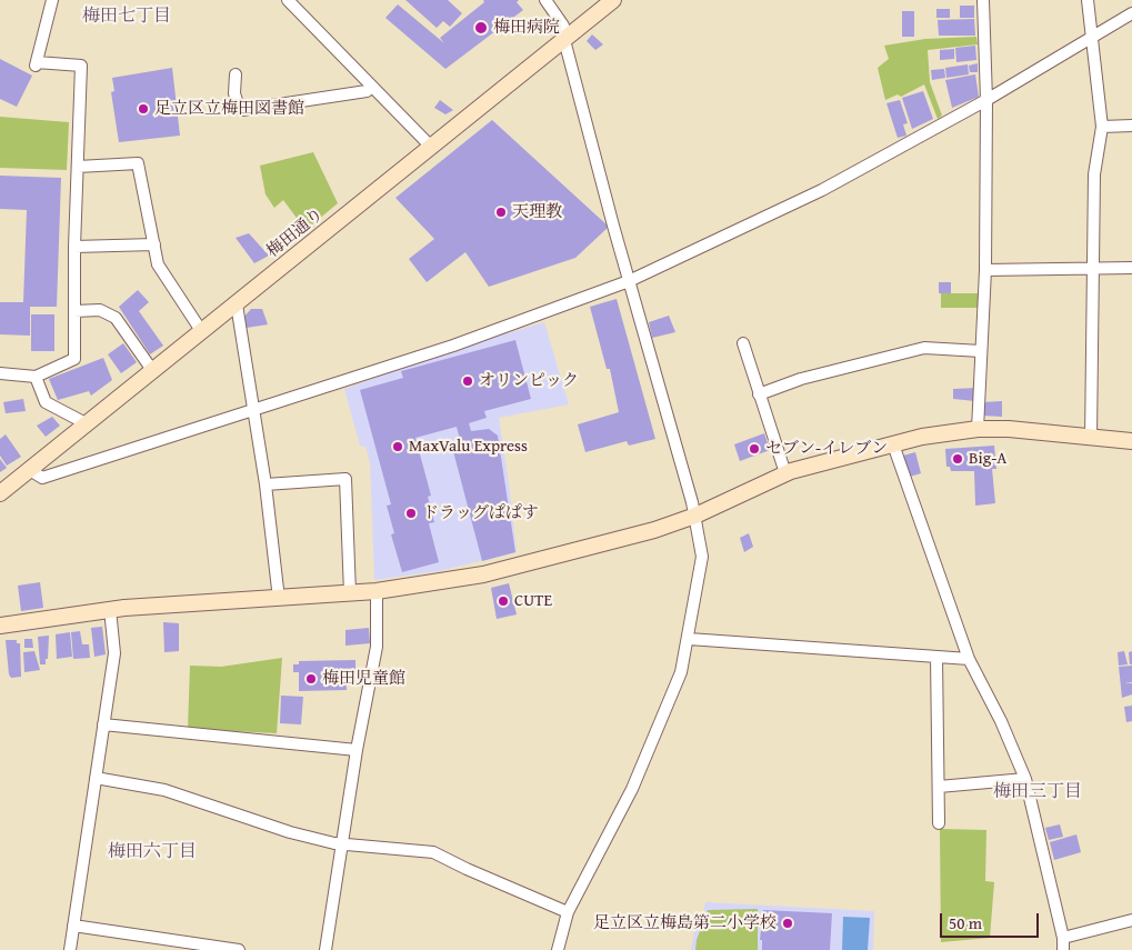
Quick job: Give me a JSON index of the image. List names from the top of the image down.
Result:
{
  "streets": {
    "street": ["梅田通り"]
  },
  "districts": ["梅田七丁目", "梅田三丁目", "梅田六丁目"],
  "places": [
    "梅田病院",
    "足立区立梅田図書館",
    "天理教",
    "オリンピック",
    "MaxValu Express",
    "セブン-イレブン",
    "Big-A",
    "ドラッグぱぱす",
    "CUTE",
    "梅田児童館",
    "足立区立梅島第二小学校"
  ],
  "scale_bar": "50 m"
}
